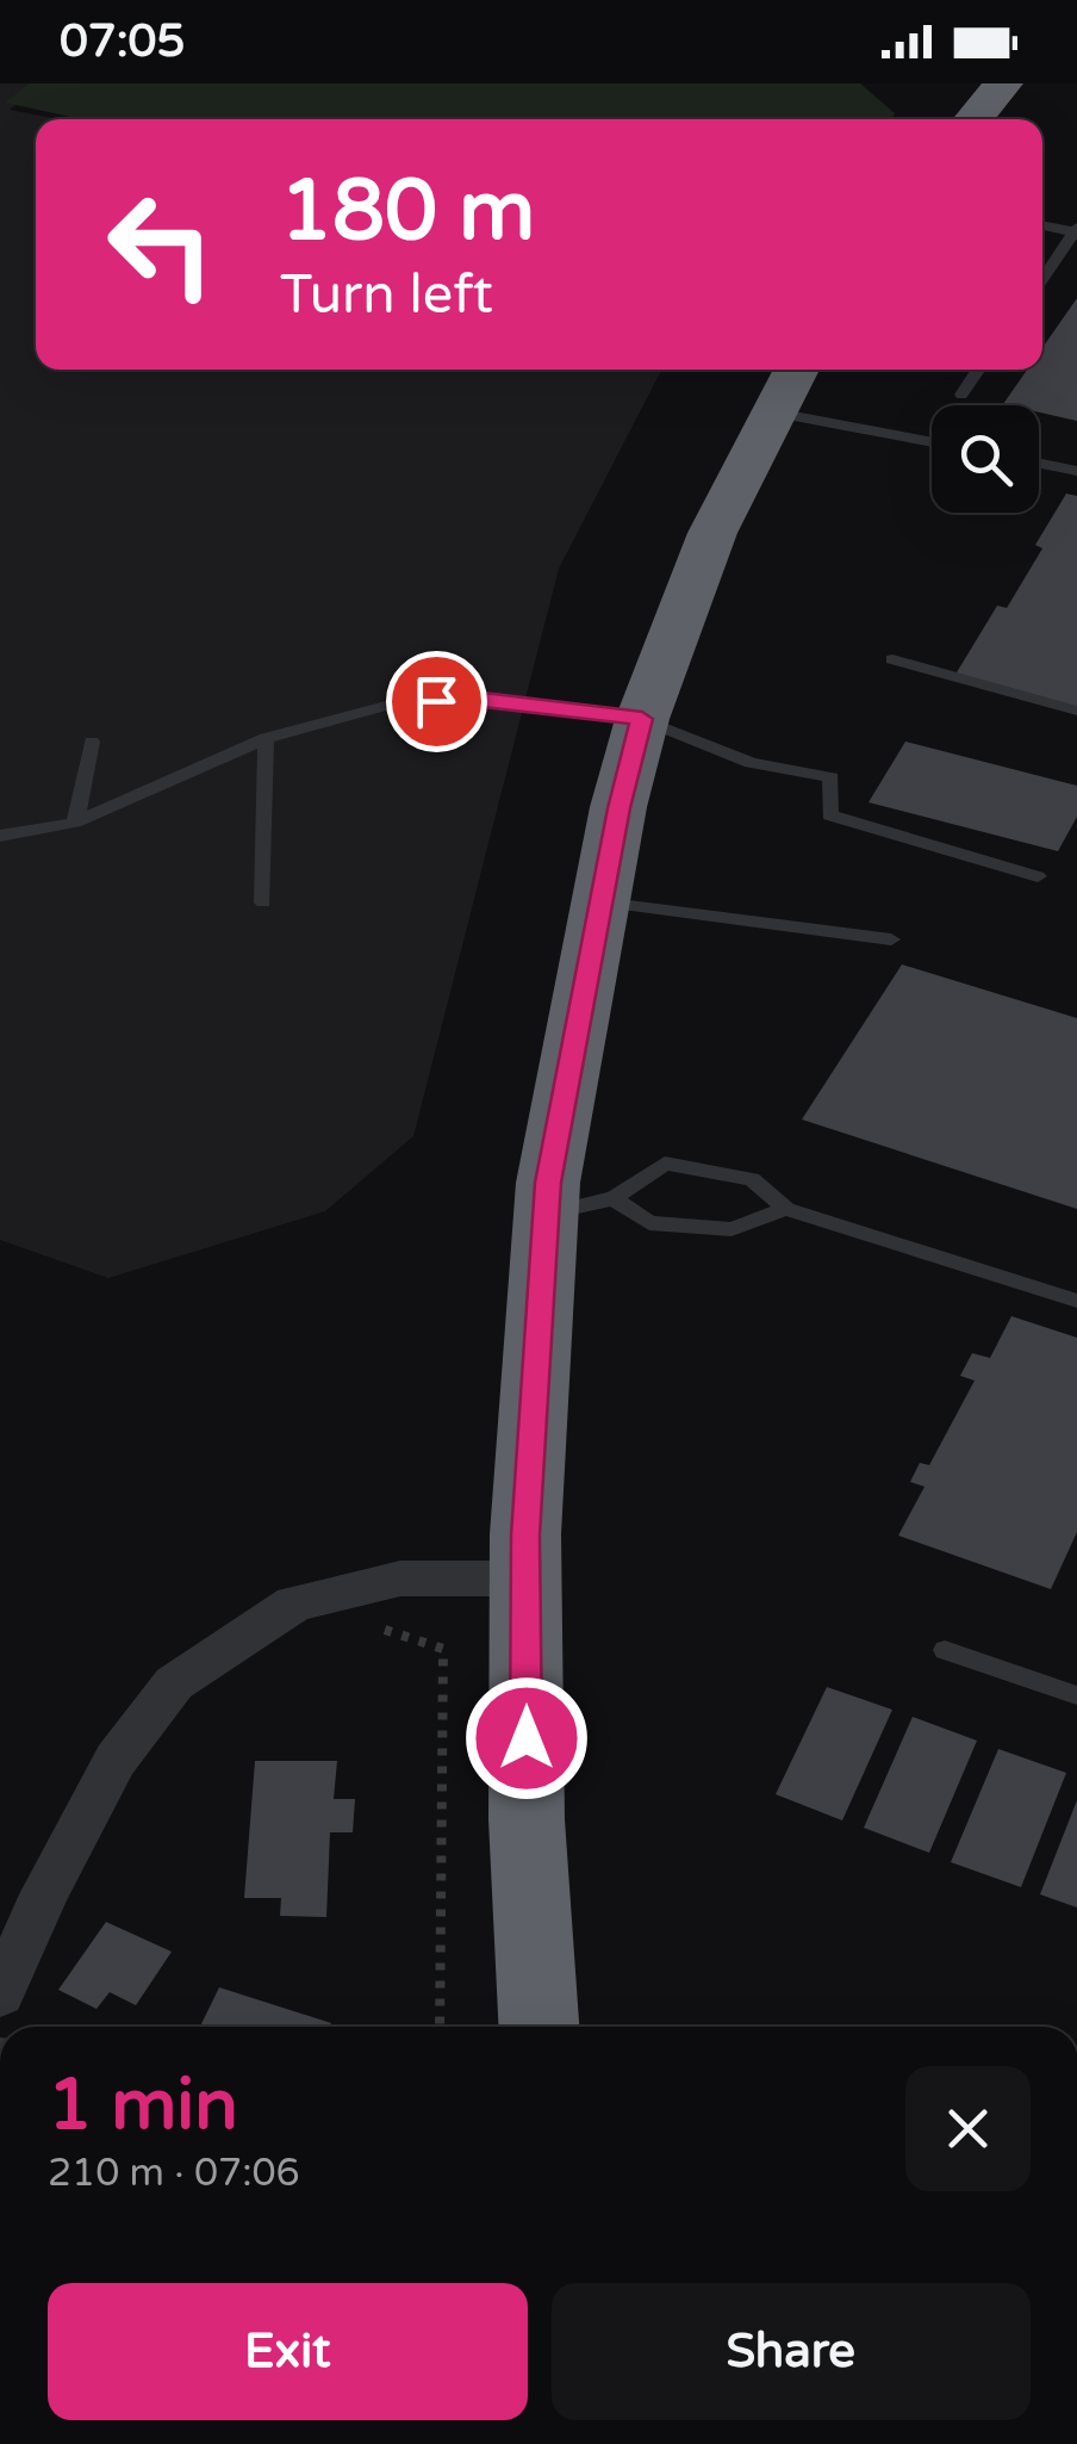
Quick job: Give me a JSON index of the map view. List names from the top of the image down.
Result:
{
  "page": {
    "status": "07:05",
    "turn": ["180 m", "Turn left"],
    "heading": ["1 min", "210 m · 07:06"],
    "buttons": ["Exit", "Share"]
  }
}
